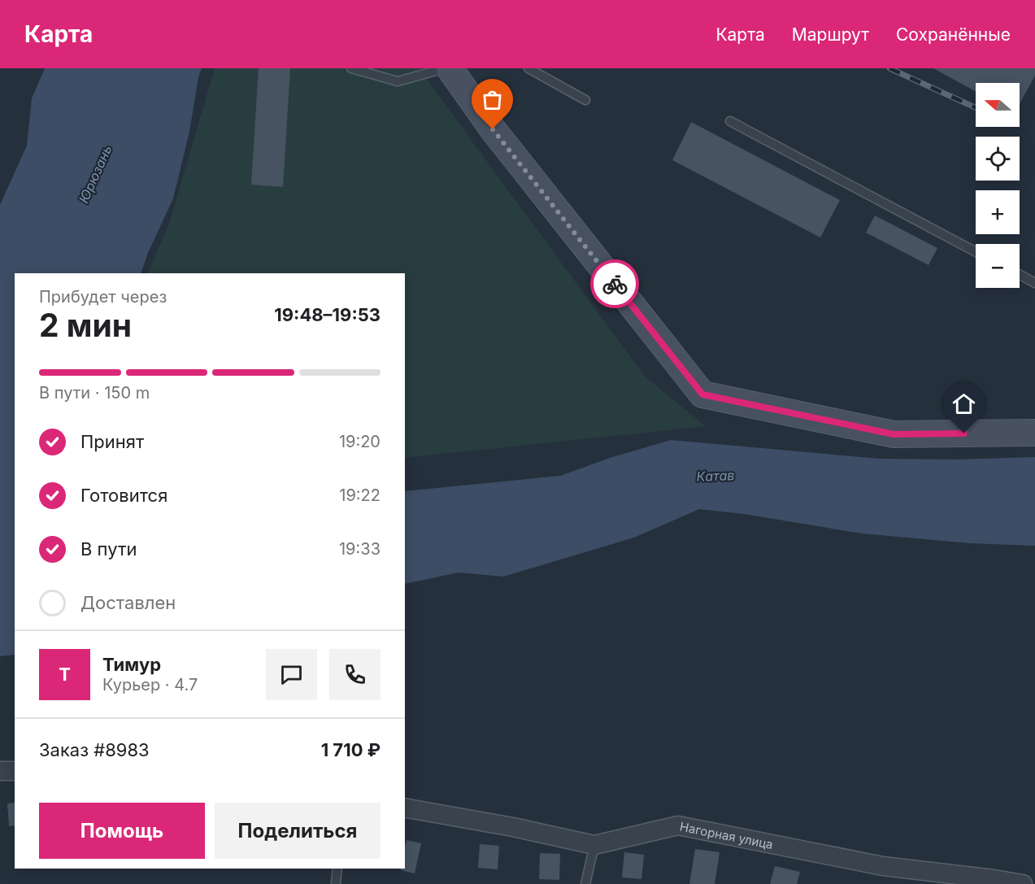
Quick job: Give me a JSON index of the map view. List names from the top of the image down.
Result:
{
  "streets": {
    "street": ["Нагорная улица"]
  },
  "water": ["Юрюзань", "Катав"],
  "north": "left",
  "page": {
    "header": "Карта",
    "nav": ["Карта", "Маршрут", "Сохранённые"],
    "map_buttons": ["+", "−"],
    "heading": ["2 мин", "Прибудет через", "19:48–19:53"],
    "panel": [
      "Тимур",
      "Курьер · 4.7",
      "Заказ #8983",
      "1 710 ₽"
    ],
    "bar": "В пути · 150 m",
    "list": [
      ["Принят", "19:20"],
      ["Готовится", "19:22"],
      ["В пути", "19:33"],
      "Доставлен"
    ],
    "round": "Т",
    "buttons": ["Помощь", "Поделиться"]
  }
}
